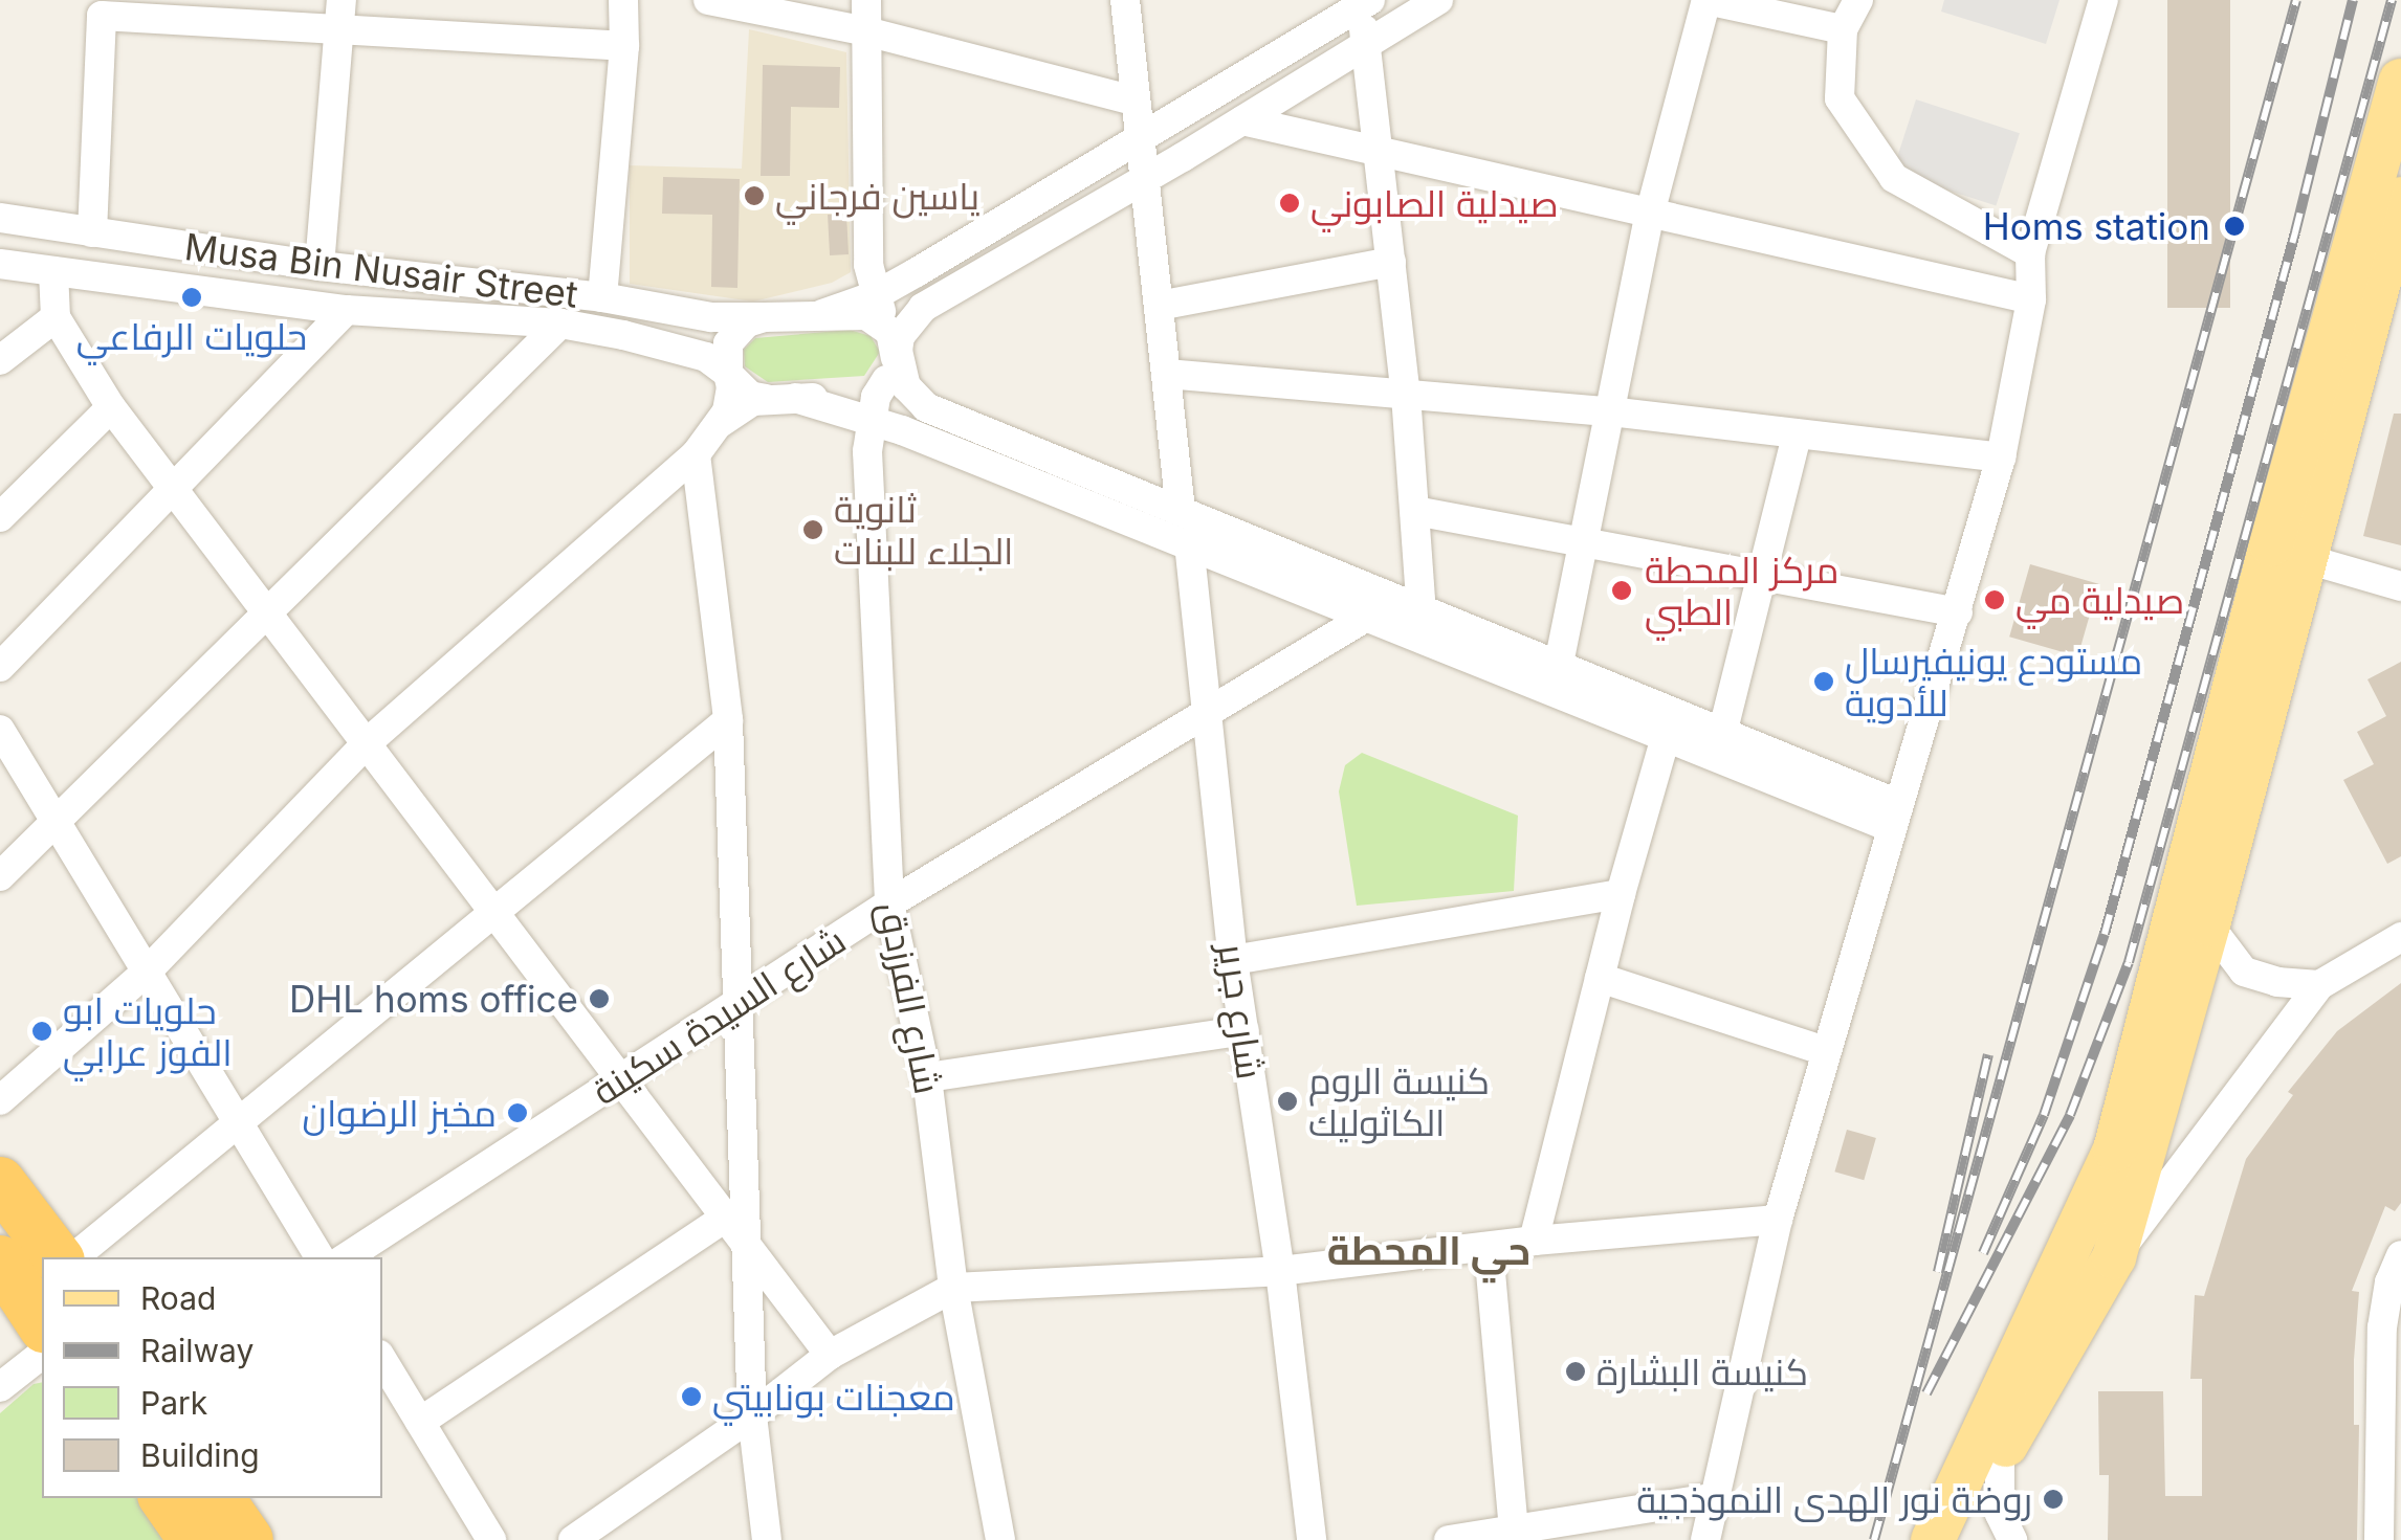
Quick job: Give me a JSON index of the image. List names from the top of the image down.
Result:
{
  "streets": {
    "street": [
      "Musa Bin Nusair Street",
      "شارع الفرزدق",
      "شارع جرير",
      "شارع السيدة سكينة"
    ]
  },
  "crossings": [
    ["شارع الفرزدق", "شارع السيدة سكينة"],
    ["شارع جرير", "شارع السيدة سكينة"]
  ],
  "districts": ["حي المحطة"],
  "places": [
    "ياسين فرجاني",
    "صيدلية الصابوني",
    "Homs station",
    "حلويات الرفاعي",
    "ثانوية الجلاء للبنات",
    "مركز المحطة الطبي",
    "صيدلية مي",
    "مستودع يونيفيرسال للأدوية",
    "DHL homs office",
    "حلويات ابو الفوز عرابي",
    "كنيسة الروم الكاثوليك",
    "مخبز الرضوان",
    "كنيسة البشارة",
    "معجنات بونابيتي",
    "روضة نور الهدى النموذجية"
  ],
  "legend": [
    "Road",
    "Railway",
    "Park",
    "Building"
  ]
}
